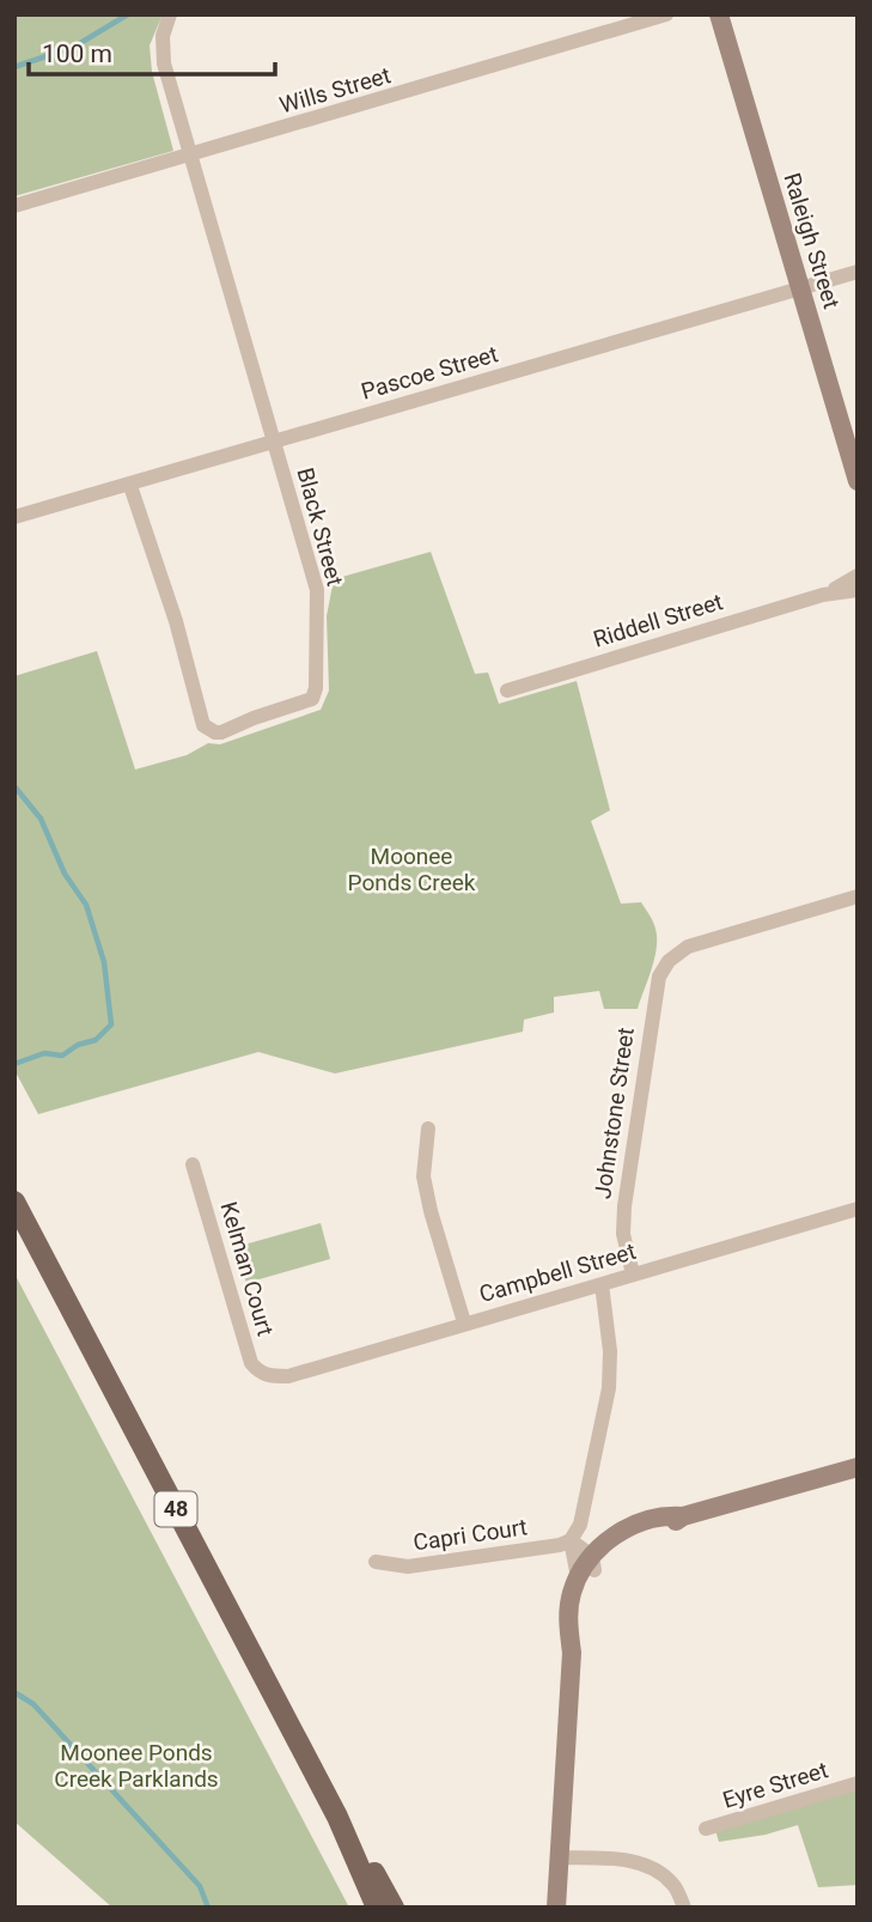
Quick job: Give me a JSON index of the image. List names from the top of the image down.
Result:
{
  "streets": {
    "main road": ["48"],
    "street": [
      "Wills Street",
      "Raleigh Street",
      "Pascoe Street",
      "Black Street",
      "Riddell Street",
      "Johnstone Street",
      "Kelman Court",
      "Campbell Street",
      "Capri Court",
      "Eyre Street"
    ]
  },
  "crossings": [
    ["Wills Street", "Black Street"],
    ["Raleigh Street", "Pascoe Street"],
    ["Pascoe Street", "Black Street"],
    ["Johnstone Street", "Campbell Street"],
    ["Kelman Court", "Campbell Street"]
  ],
  "parks": ["Moonee Ponds Creek", "Moonee Ponds Creek Parklands"],
  "scale_bar": "100 m"
}
